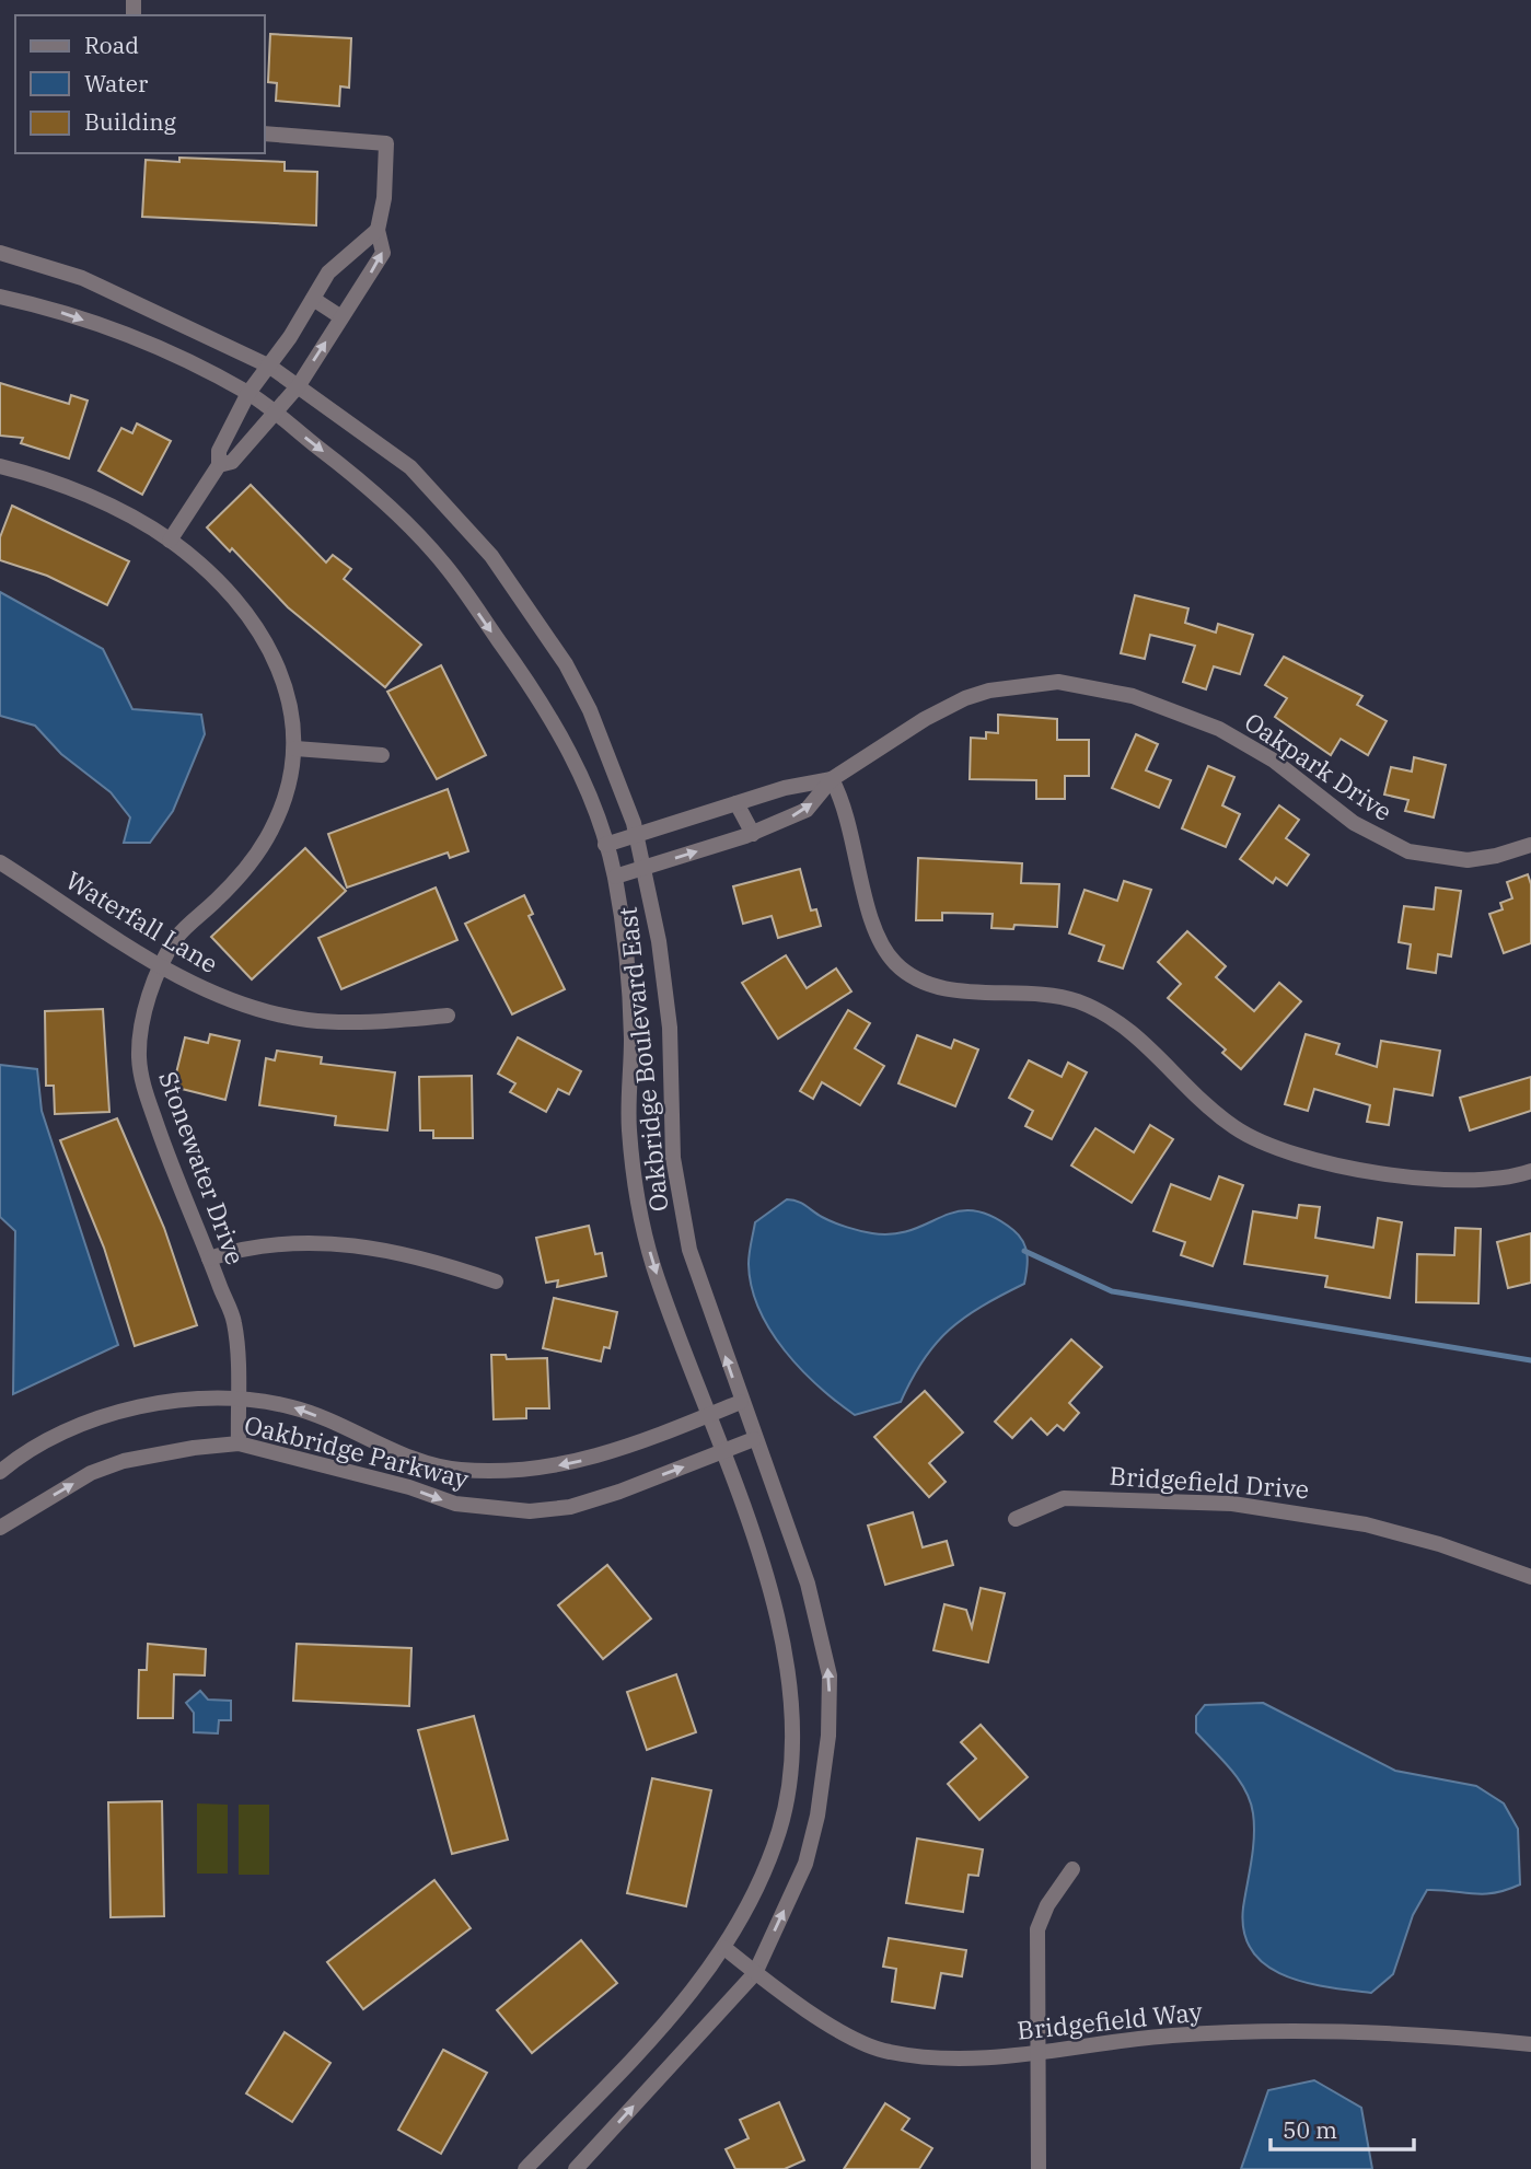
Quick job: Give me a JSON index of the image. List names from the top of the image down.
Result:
{
  "streets": {
    "street": [
      "Oakpark Drive",
      "Waterfall Lane",
      "Oakbridge Boulevard East",
      "Stonewater Drive",
      "Oakbridge Parkway",
      "Bridgefield Drive",
      "Bridgefield Way"
    ]
  },
  "crossings": [
    ["Oakpark Drive", "Oakbridge Boulevard East"],
    ["Waterfall Lane", "Stonewater Drive"],
    ["Oakbridge Boulevard East", "Oakbridge Parkway"],
    ["Oakbridge Boulevard East", "Bridgefield Way"],
    ["Stonewater Drive", "Oakbridge Parkway"]
  ],
  "legend": ["Road", "Water", "Building"],
  "scale_bar": "50 m"
}
